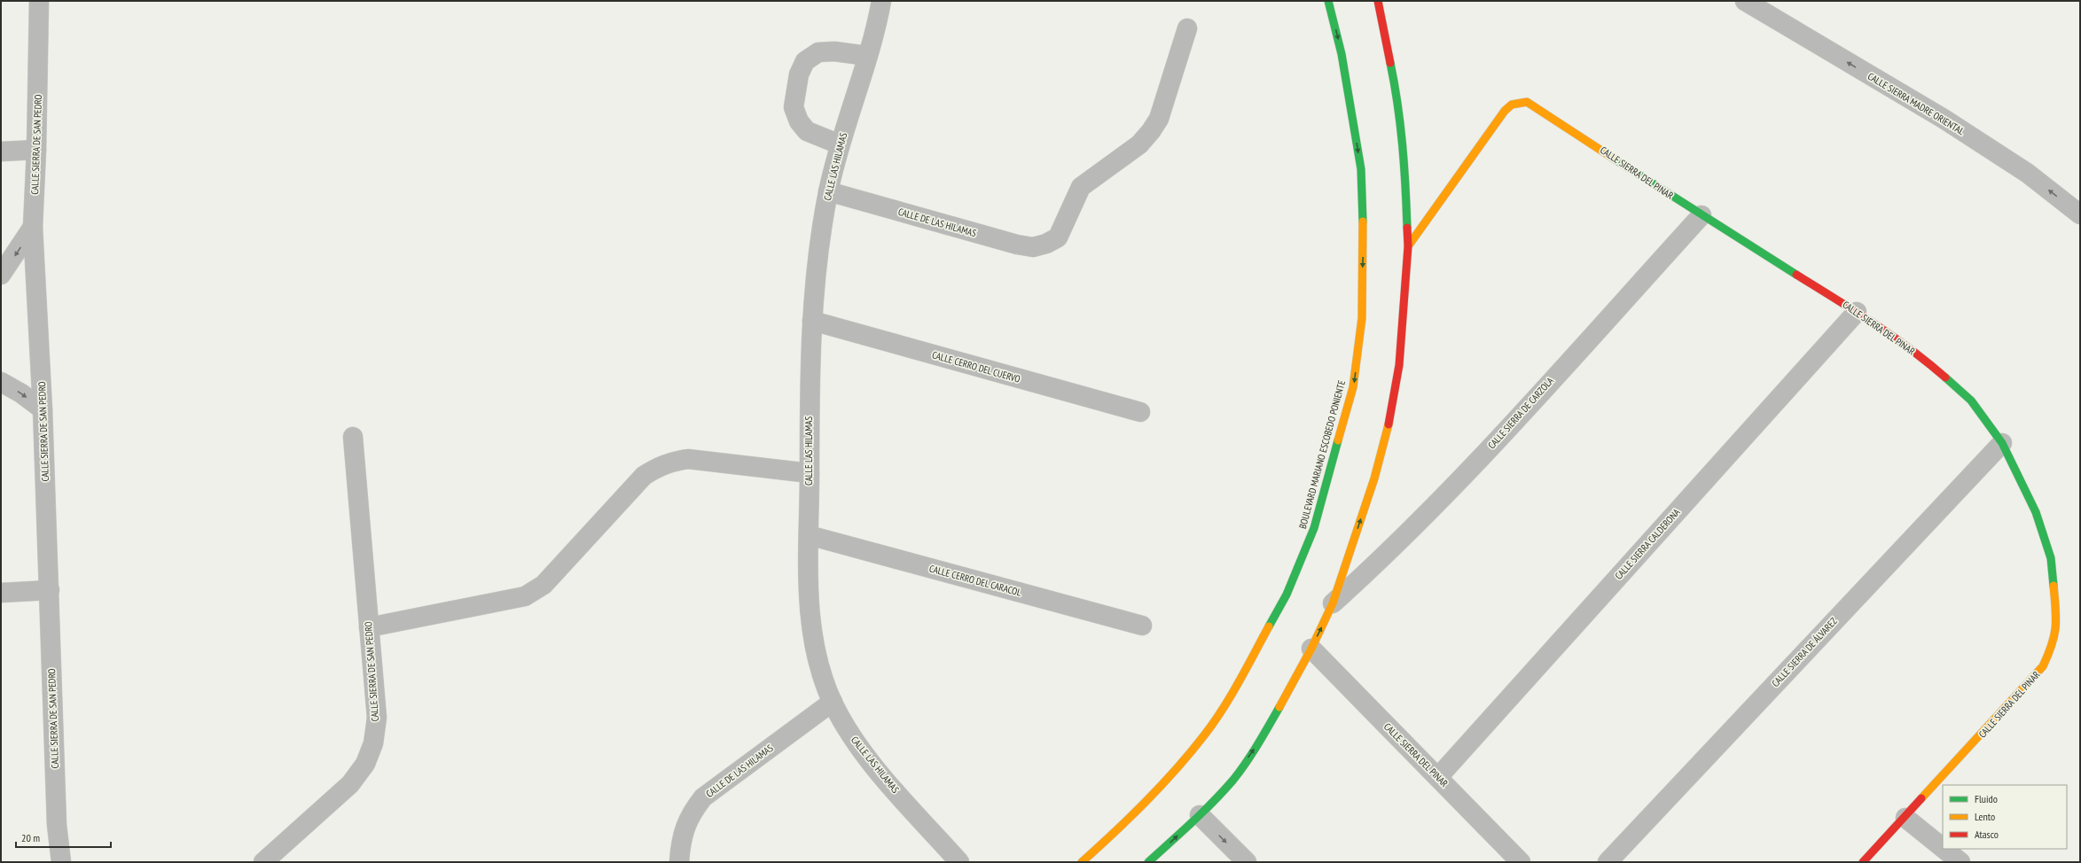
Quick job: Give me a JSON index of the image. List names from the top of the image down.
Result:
{
  "streets": {
    "street": [
      "CALLE SIERRA MADRE ORIENTAL",
      "CALLE SIERRA DE SAN PEDRO",
      "CALLE LAS HILAMAS",
      "CALLE SIERRA DEL PINAR",
      "CALLE DE LAS HILAMAS",
      "CALLE CERRO DEL CUERVO",
      "CALLE SIERRA DE CARZOLA",
      "BOULEVARD MARIANO ESCOBEDO PONIENTE",
      "CALLE SIERRA CALDERONA",
      "CALLE CERRO DEL CARACOL",
      "CALLE SIERRA DE ÁLVAREZ"
    ]
  },
  "crossings": [
    ["CALLE LAS HILAMAS", "CALLE DE LAS HILAMAS"],
    ["CALLE LAS HILAMAS", "CALLE CERRO DEL CUERVO"],
    ["CALLE LAS HILAMAS", "CALLE CERRO DEL CARACOL"],
    ["CALLE SIERRA DEL PINAR", "CALLE SIERRA DE CARZOLA"],
    ["CALLE SIERRA DEL PINAR", "CALLE SIERRA CALDERONA"],
    ["CALLE SIERRA DEL PINAR", "CALLE SIERRA DE ÁLVAREZ"]
  ],
  "one_way": ["CALLE SIERRA MADRE ORIENTAL"],
  "legend": ["Fluido", "Lento", "Atasco"],
  "scale_bar": "20 m"
}
